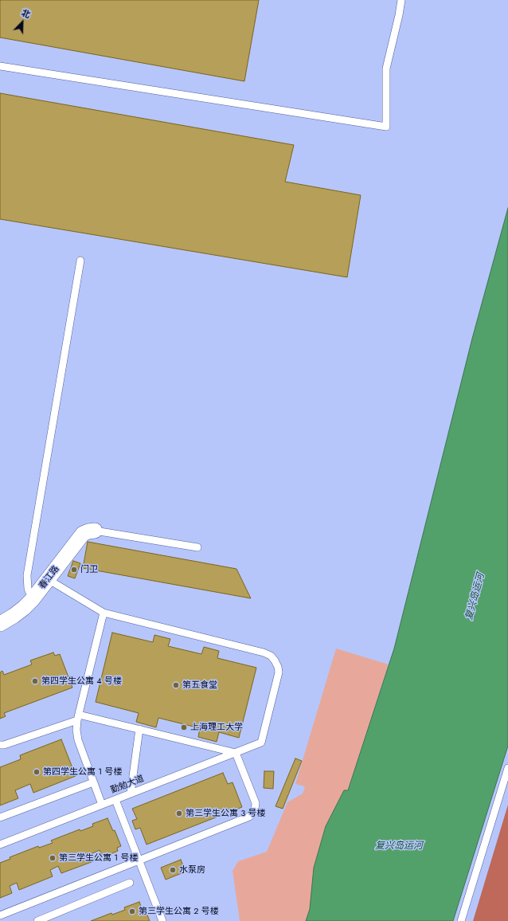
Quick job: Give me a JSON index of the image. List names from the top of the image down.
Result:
{
  "streets": {
    "street": ["春江路"],
    "lane": ["勤勉大道"]
  },
  "water": ["复兴岛运河"],
  "places": [
    "门卫",
    "第四学生公寓 4 号楼",
    "第五食堂",
    "上海理工大学",
    "第四学生公寓 1 号楼",
    "第三学生公寓 3 号楼",
    "第三学生公寓 1 号楼",
    "水泵房",
    "第三学生公寓 2 号楼"
  ],
  "north": "top right"
}
